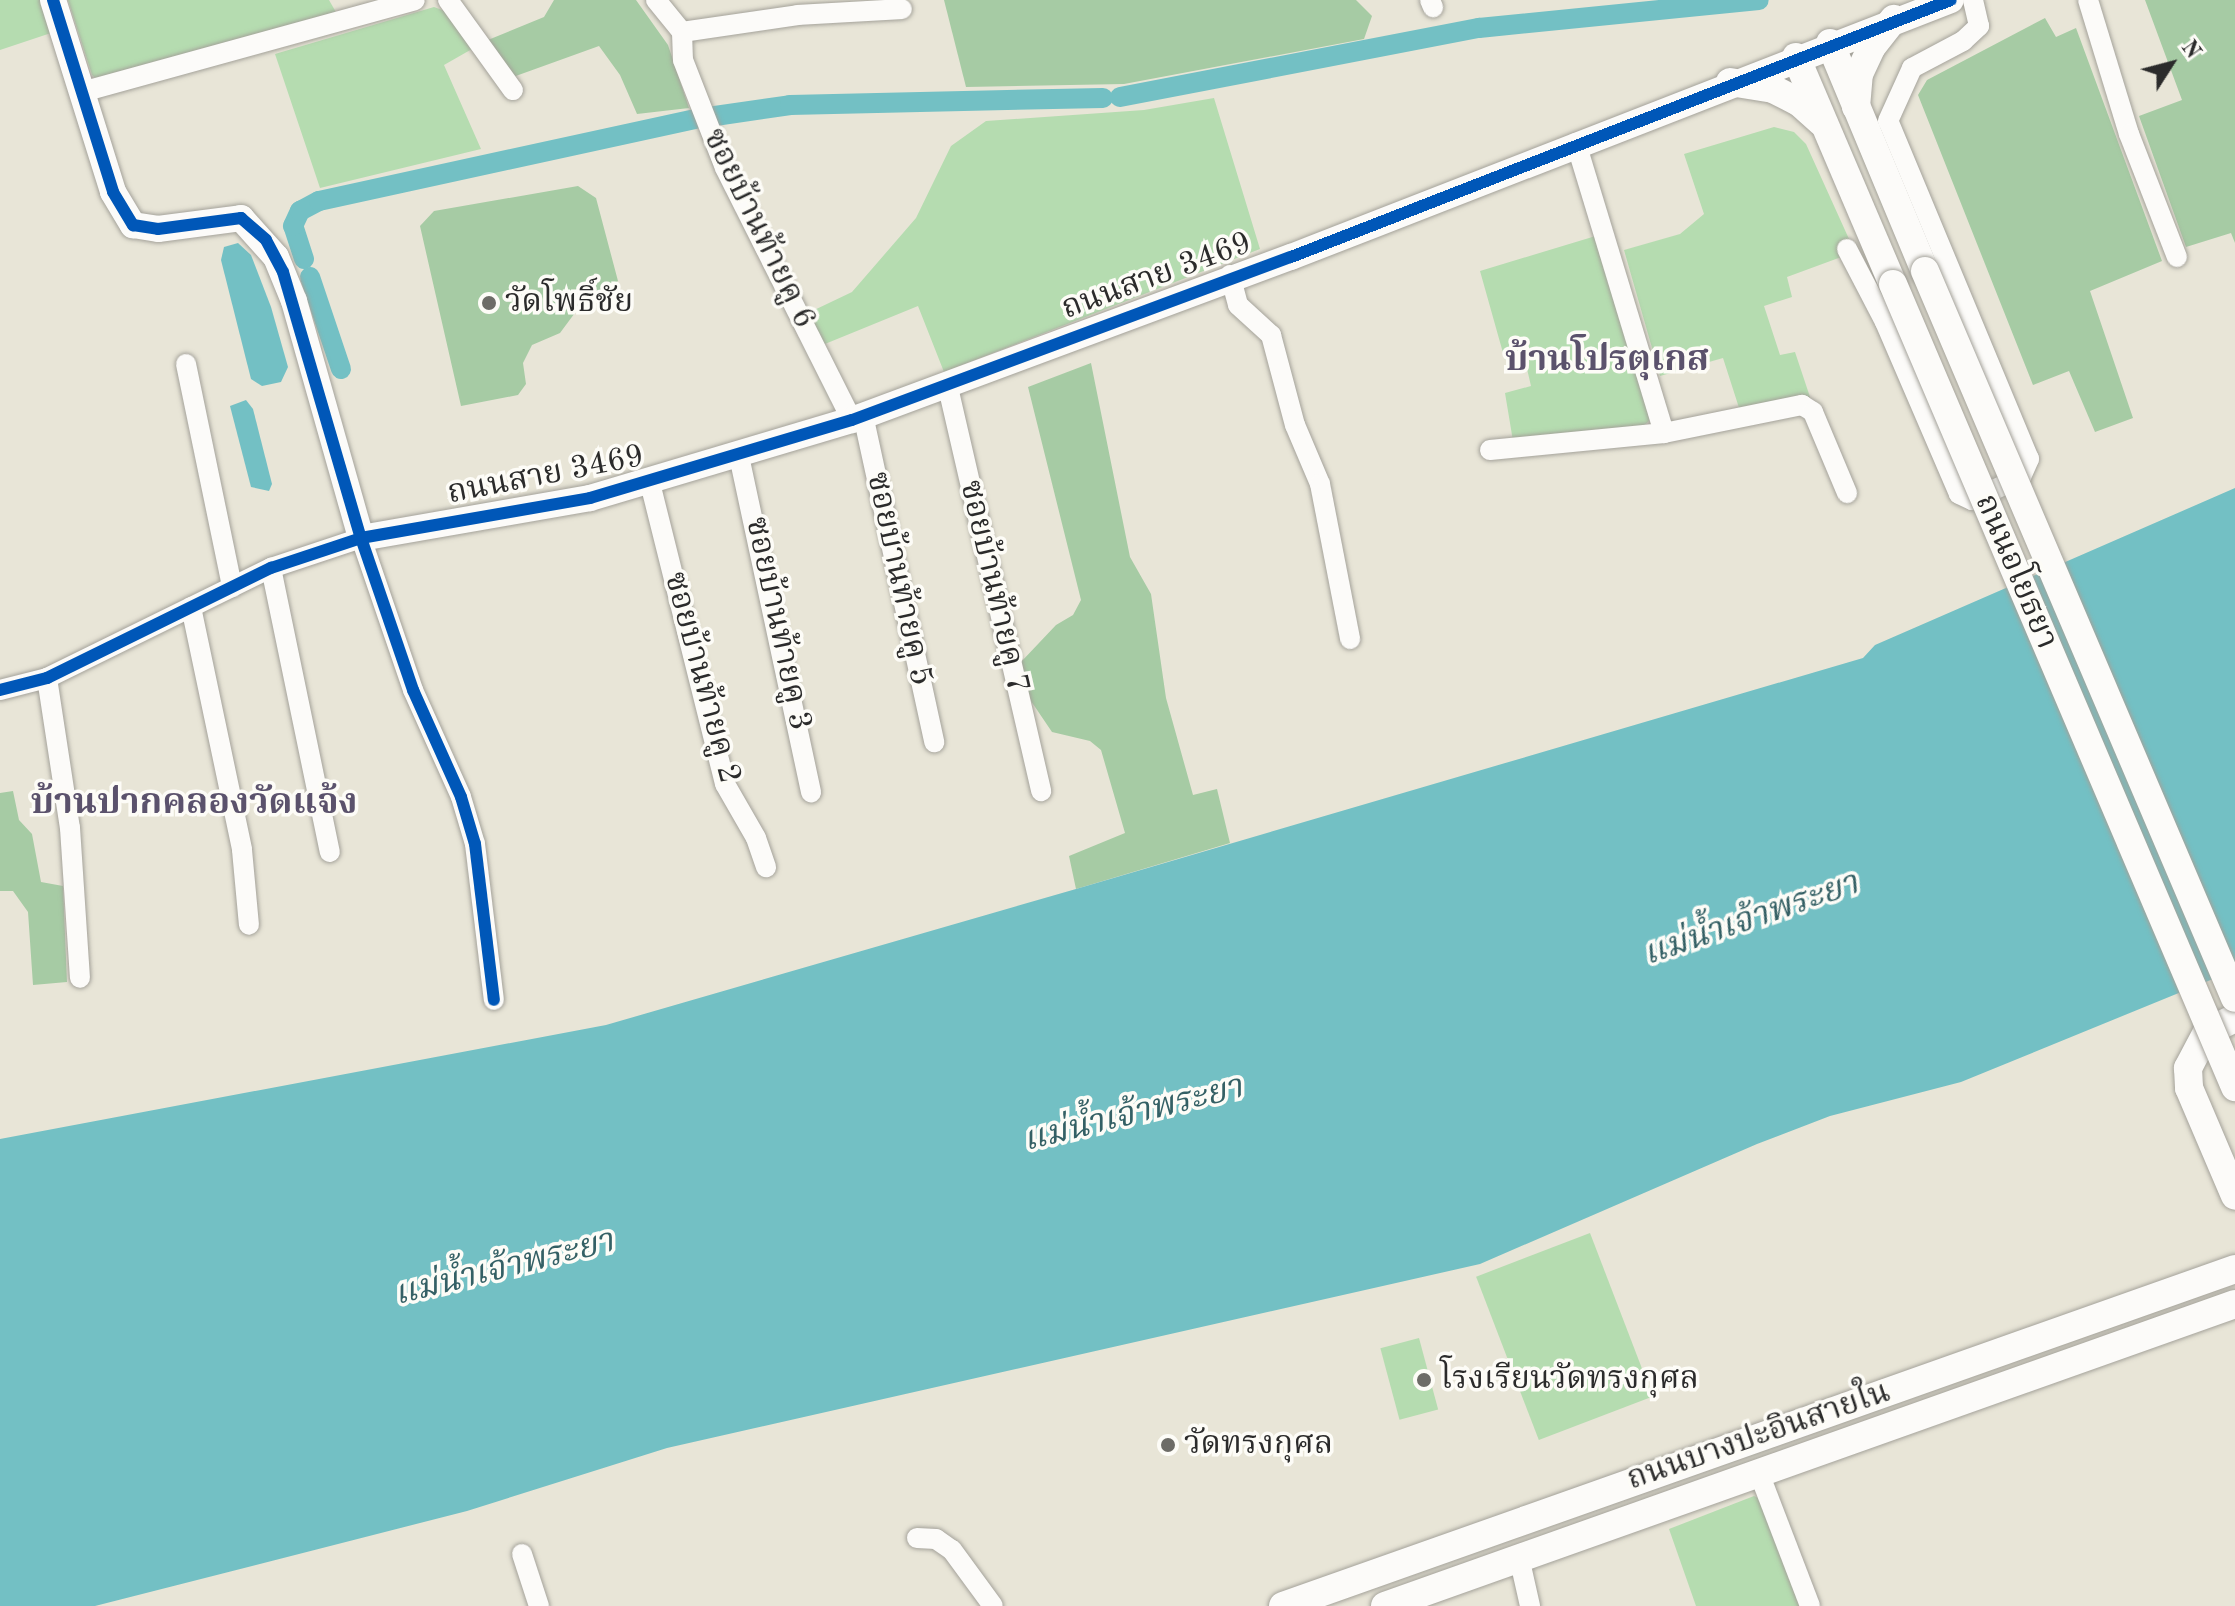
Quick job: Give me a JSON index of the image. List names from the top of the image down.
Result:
{
  "streets": {
    "main road": ["ถนนอโยธยา", "ถนนบางปะอินสายใน"],
    "street": [
      "ซอยบ้านท้ายคู 6",
      "ถนนสาย 3469",
      "ซอยบ้านท้ายคู 5",
      "ซอยบ้านท้ายคู 7",
      "ซอยบ้านท้ายคู 3",
      "ซอยบ้านท้ายคู 2"
    ]
  },
  "crossings": [
    ["ซอยบ้านท้ายคู 6", "ถนนสาย 3469"],
    ["ซอยบ้านท้ายคู 6", "ซอยบ้านท้ายคู 5"],
    ["ถนนสาย 3469", "ถนนอโยธยา"],
    ["ถนนสาย 3469", "ซอยบ้านท้ายคู 5"],
    ["ถนนสาย 3469", "ซอยบ้านท้ายคู 7"],
    ["ถนนสาย 3469", "ซอยบ้านท้ายคู 3"],
    ["ถนนสาย 3469", "ซอยบ้านท้ายคู 2"]
  ],
  "districts": ["บ้านโปรตุเกส", "บ้านปากคลองวัดแจ้ง"],
  "water": ["แม่น้ำเจ้าพระยา"],
  "places": ["วัดโพธิ์ชัย", "โรงเรียนวัดทรงกุศล", "วัดทรงกุศล"],
  "north": "top right"
}
